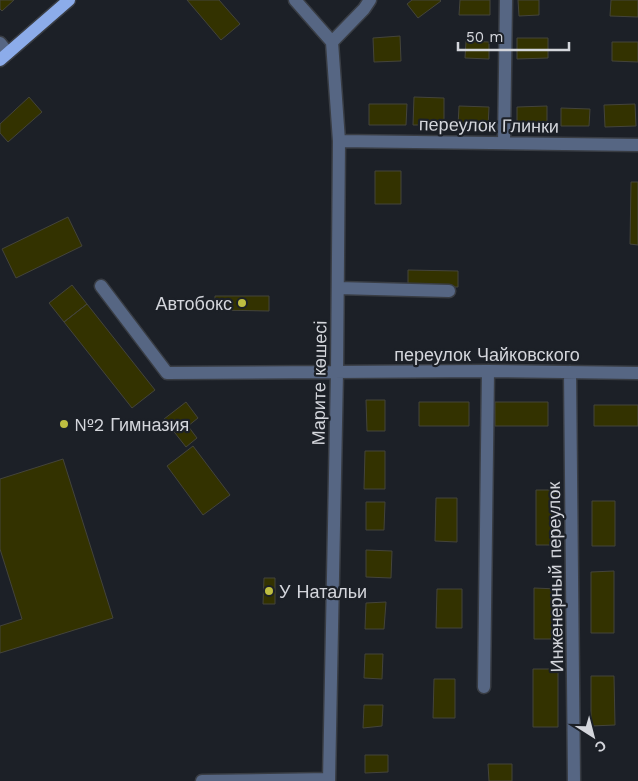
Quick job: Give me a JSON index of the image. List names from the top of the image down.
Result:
{
  "streets": {
    "street": [
      "переулок Глинки",
      "переулок Чайковского",
      "Марите көшесі",
      "Инженерный переулок"
    ]
  },
  "crossings": [
    ["переулок Глинки", "Марите көшесі"],
    ["переулок Чайковского", "Марите көшесі"],
    ["переулок Чайковского", "Инженерный переулок"]
  ],
  "places": ["Автобокс", "№2 Гимназия", "У Натальи"],
  "scale_bar": "50 m",
  "north": "bottom right"
}
